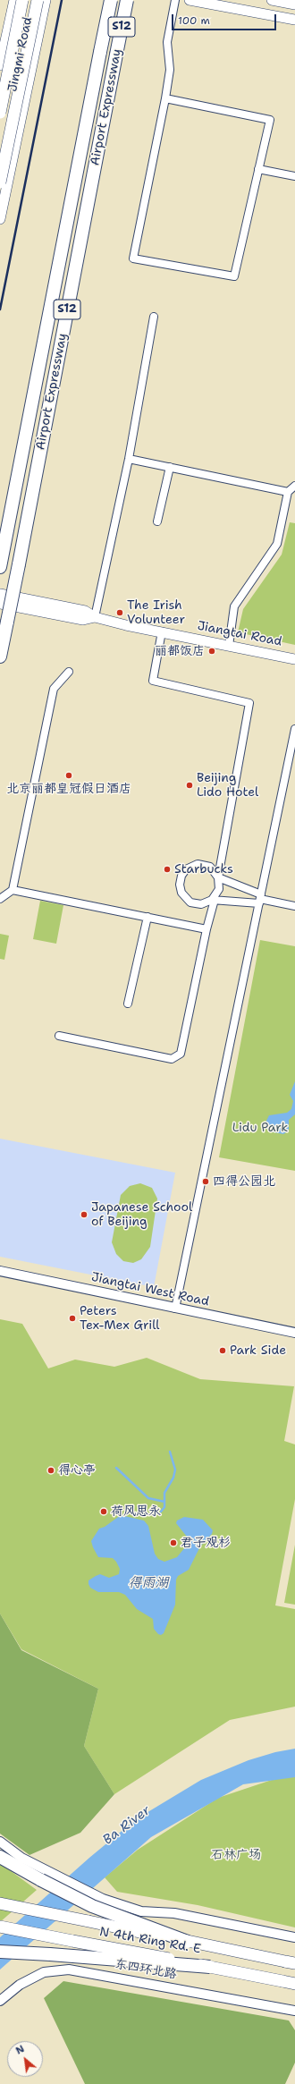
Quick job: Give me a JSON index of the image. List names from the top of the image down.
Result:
{
  "streets": {
    "highway": ["S12", "Airport Expressway", "N 4th Ring Rd. E"],
    "main road": ["Jingmi Road", "Jiangtai Road"],
    "street": ["Jiangtai West Road", "东四环北路"]
  },
  "water": ["得雨湖", "Ba River"],
  "parks": ["Lidu Park", "石林广场"],
  "places": [
    "The Irish Volunteer",
    "丽都饭店",
    "北京丽都皇冠假日酒店",
    "Beijing Lido Hotel",
    "Starbucks",
    "四得公园北",
    "Japanese School of Beijing",
    "Peters Tex-Mex Grill",
    "Park Side",
    "得心亭",
    "荷风思永",
    "君子观杉"
  ],
  "scale_bar": "100 m",
  "north": "top left"
}
